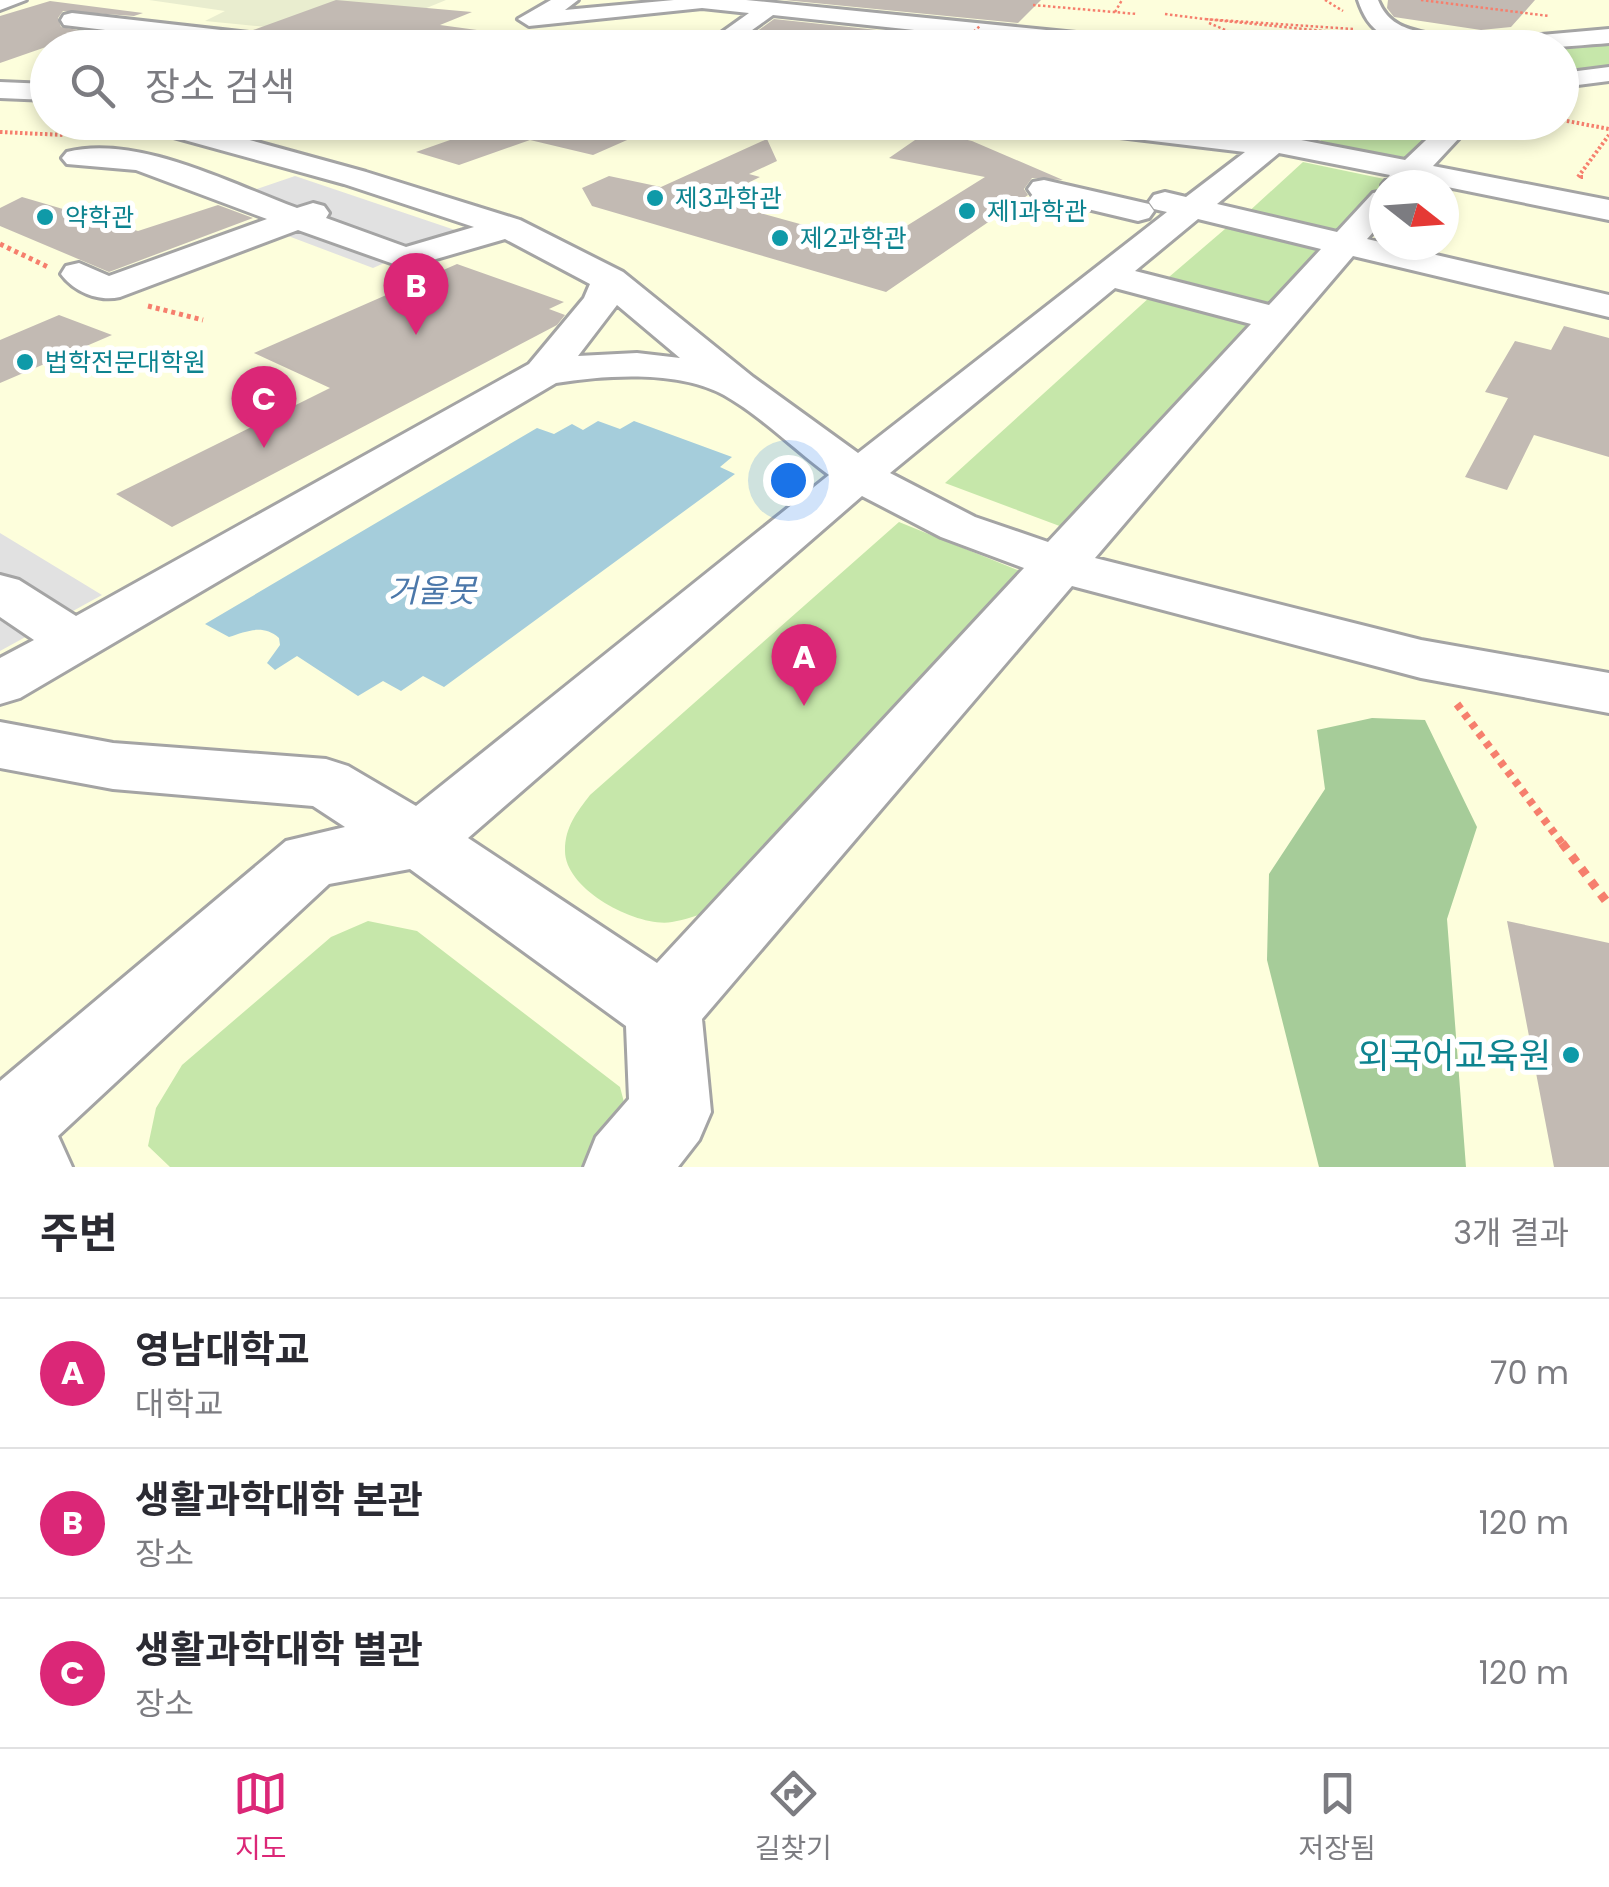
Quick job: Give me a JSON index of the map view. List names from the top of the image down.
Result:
{
  "water": ["거울못"],
  "places": [
    "제3과학관",
    "제1과학관",
    "약학관",
    "제2과학관",
    "법학전문대학원",
    "외국어교육원"
  ],
  "north": "right",
  "page": {
    "search": "장소 검색",
    "pins": ["B", "C", "A"],
    "heading": ["주변", "3개 결과"],
    "list": [
      {
        "mark": "A",
        "name": "영남대학교",
        "note": "대학교",
        "value": "70 m"
      },
      {
        "mark": "B",
        "name": "생활과학대학 본관",
        "note": "장소",
        "value": "120 m"
      },
      {
        "mark": "C",
        "name": "생활과학대학 별관",
        "note": "장소",
        "value": "120 m"
      }
    ],
    "nav": ["지도", "길찾기", "저장됨"]
  }
}
